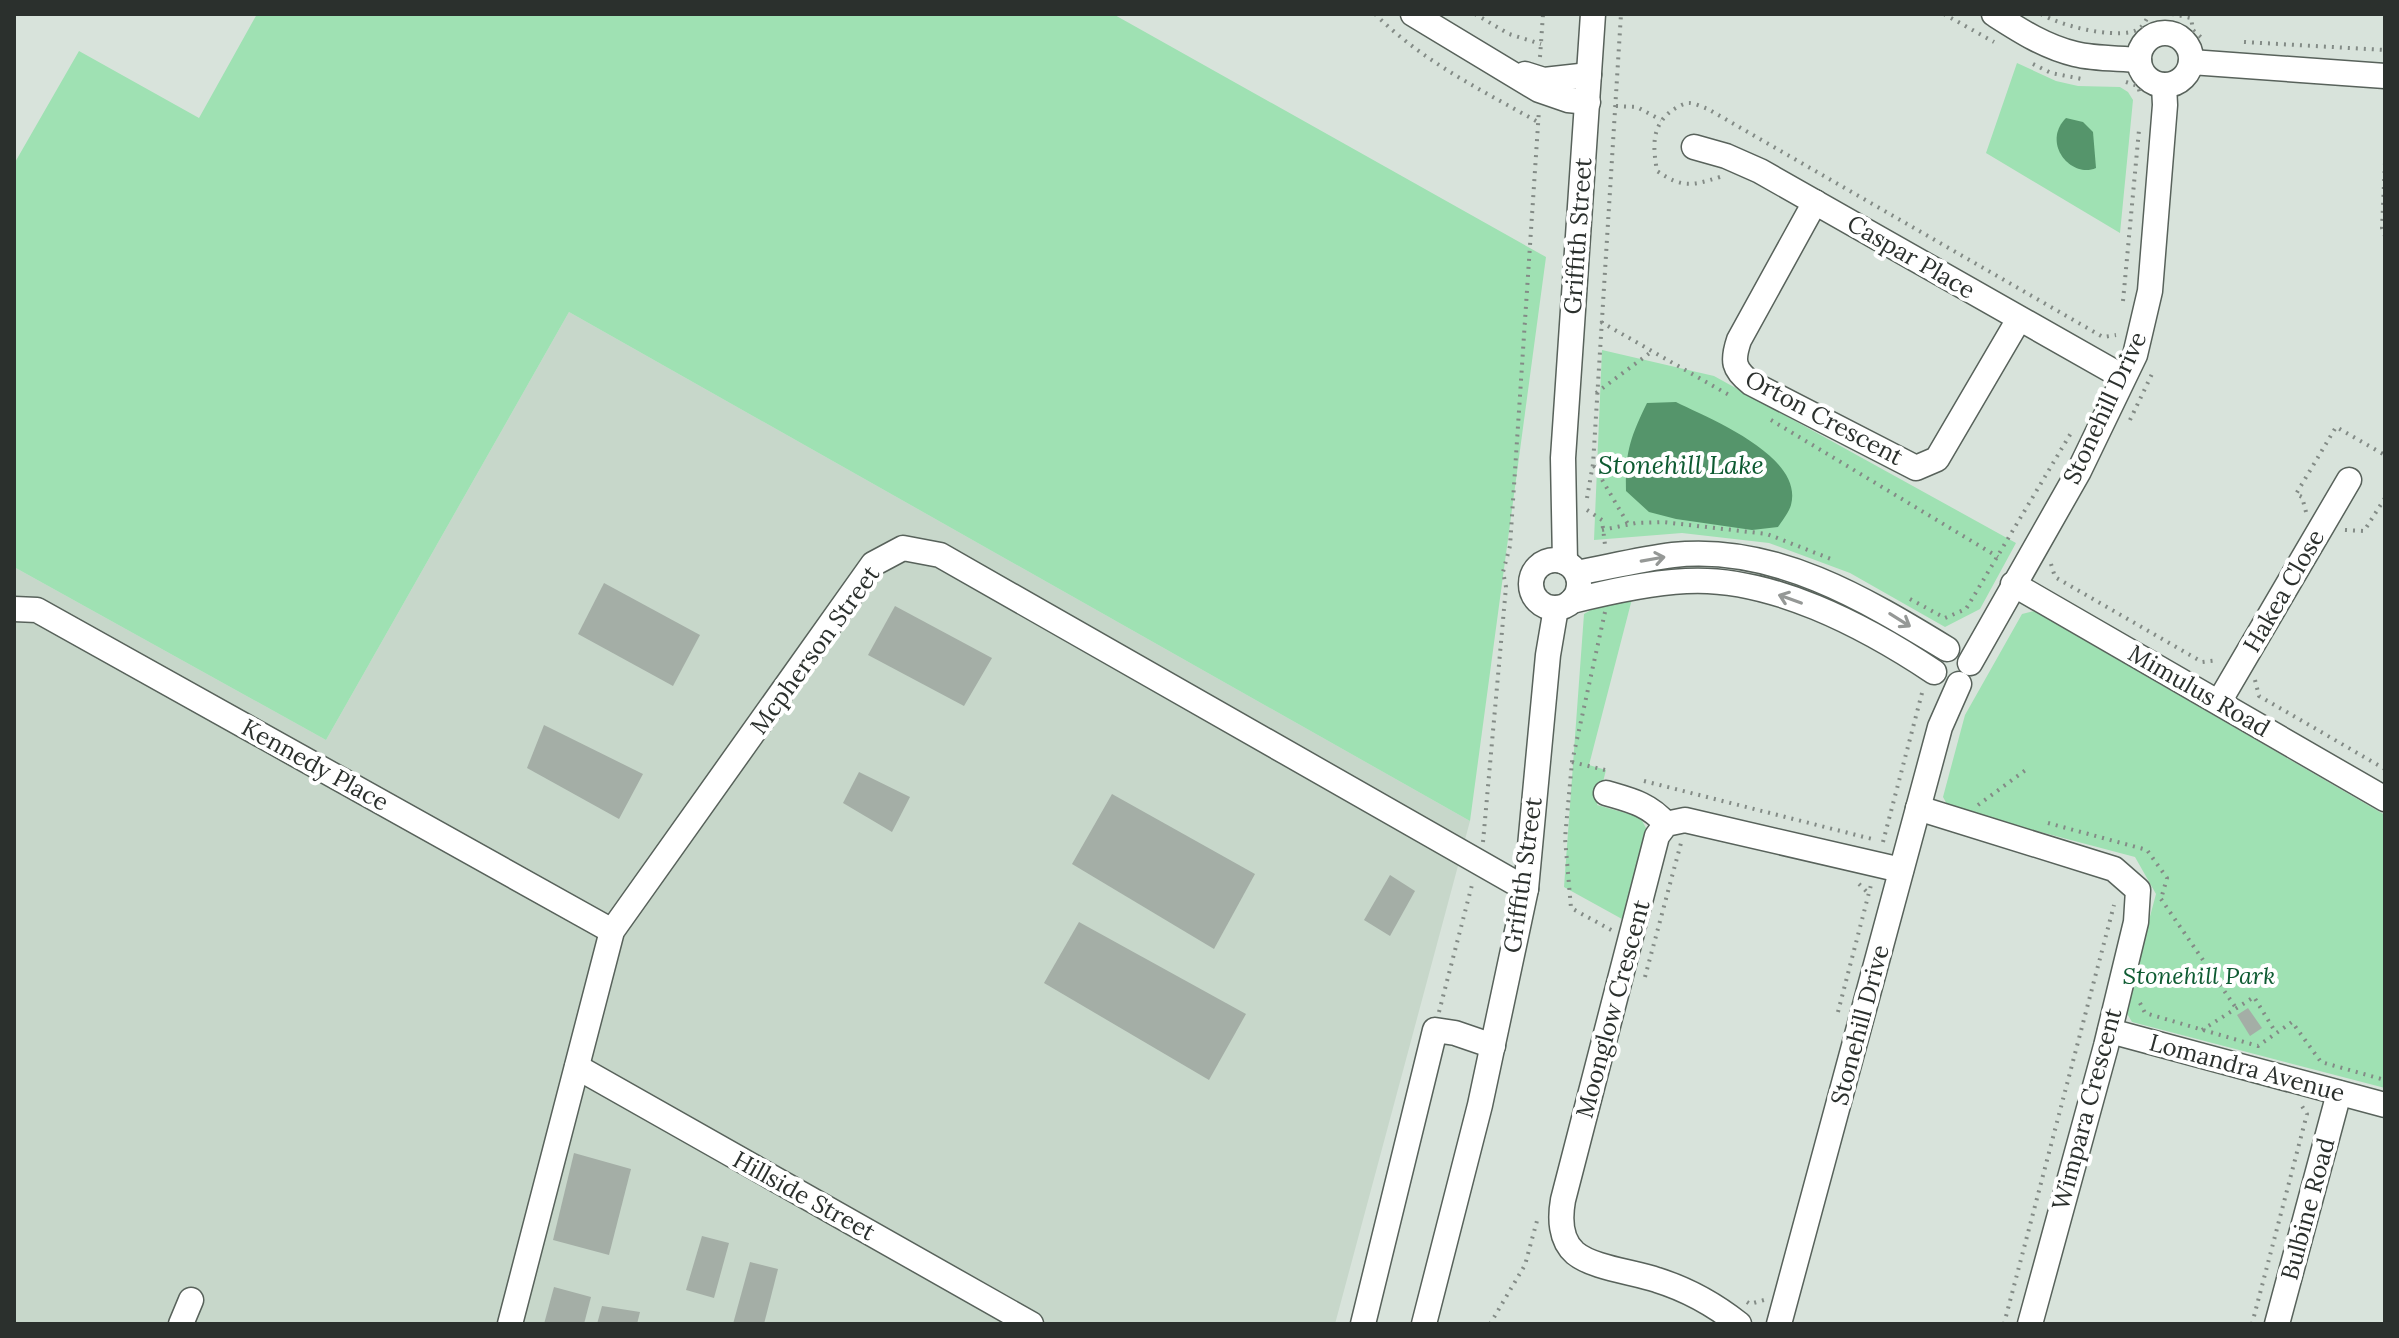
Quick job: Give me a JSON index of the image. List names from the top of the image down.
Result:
{
  "streets": {
    "street": [
      "Griffith Street",
      "Caspar Place",
      "Stonehill Drive",
      "Orton Crescent",
      "Hakea Close",
      "Mcpherson Street",
      "Mimulus Road",
      "Kennedy Place",
      "Moonglow Crescent",
      "Lomandra Avenue",
      "Wimpara Crescent",
      "Hillside Street",
      "Bulbine Road"
    ]
  },
  "crossings": [
    ["Griffith Street", "Mcpherson Street"],
    ["Caspar Place", "Stonehill Drive"],
    ["Caspar Place", "Orton Crescent"],
    ["Stonehill Drive", "Mimulus Road"],
    ["Stonehill Drive", "Wimpara Crescent"],
    ["Hakea Close", "Mimulus Road"],
    ["Mcpherson Street", "Kennedy Place"],
    ["Mcpherson Street", "Hillside Street"],
    ["Lomandra Avenue", "Wimpara Crescent"],
    ["Lomandra Avenue", "Bulbine Road"]
  ],
  "water": ["Stonehill Lake"],
  "parks": ["Stonehill Park"]
}
